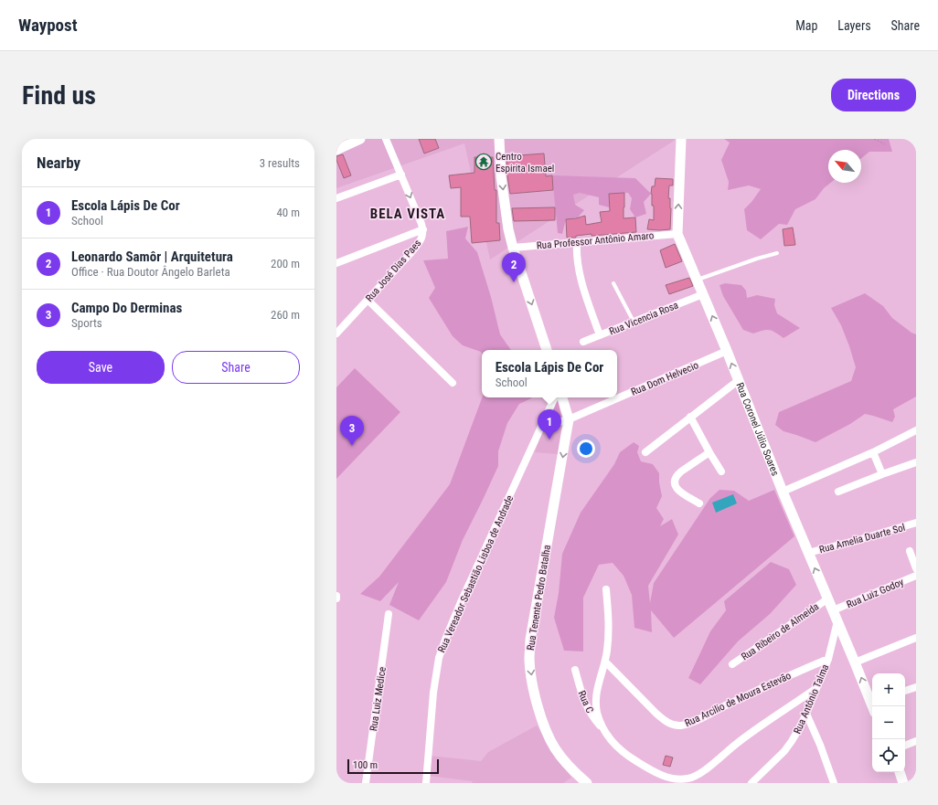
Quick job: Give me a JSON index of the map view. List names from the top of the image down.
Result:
{
  "streets": {
    "street": [
      "Rua Professor Antônio Amaro",
      "Rua José Dias Paes",
      "Rua Vicencia Rosa",
      "Rua Dom Helvecio",
      "Rua Coronel Júlio Soares",
      "Rua Amelia Duarte Sol",
      "Rua Vereador Sebastião Lisboa de Andrade",
      "Rua Luiz Godoy",
      "Rua Tenente Pedro Batalha",
      "Rua Ribeiro de Almeida",
      "Rua Luiz Medice",
      "Rua Arcilio de Moura Estevão",
      "Rua Antônio Talma",
      "Rua C"
    ]
  },
  "crossings": [
    ["Rua Professor Antônio Amaro", "Rua Coronel Júlio Soares"],
    ["Rua Vicencia Rosa", "Rua Coronel Júlio Soares"],
    ["Rua Dom Helvecio", "Rua Coronel Júlio Soares"],
    ["Rua Dom Helvecio", "Rua Vereador Sebastião Lisboa de Andrade"],
    ["Rua Dom Helvecio", "Rua Tenente Pedro Batalha"],
    ["Rua Coronel Júlio Soares", "Rua Amelia Duarte Sol"],
    ["Rua Coronel Júlio Soares", "Rua Luiz Godoy"],
    ["Rua Coronel Júlio Soares", "Rua Ribeiro de Almeida"],
    ["Rua Coronel Júlio Soares", "Rua Antônio Talma"],
    ["Rua Arcilio de Moura Estevão", "Rua Antônio Talma"]
  ],
  "one_way": ["Rua Coronel Júlio Soares"],
  "districts": ["BELA VISTA"],
  "places": {
    "temple": ["Centro Espirita Ismael"]
  },
  "scale_bar": "100 m",
  "north": "top left",
  "page": {
    "header": "Waypost",
    "nav": ["Map", "Layers", "Share"],
    "buttons": [
      "Directions",
      ["Save", "Share"]
    ],
    "title": "Find us",
    "heading": ["Nearby", "3 results"],
    "list": [
      {
        "mark": "1",
        "name": "Escola Lápis De Cor",
        "note": "School",
        "value": "40 m"
      },
      {
        "mark": "2",
        "name": "Leonardo Samôr | Arquitetura",
        "note": "Office · Rua Doutor Ângelo Barleta",
        "value": "200 m"
      },
      {
        "mark": "3",
        "name": "Campo Do Derminas",
        "note": "Sports",
        "value": "260 m"
      }
    ],
    "pins": ["2", "1", "3"],
    "popup": ["Escola Lápis De Cor", "School"],
    "map_buttons": ["+", "−"],
    "scale": "100 m"
  }
}
